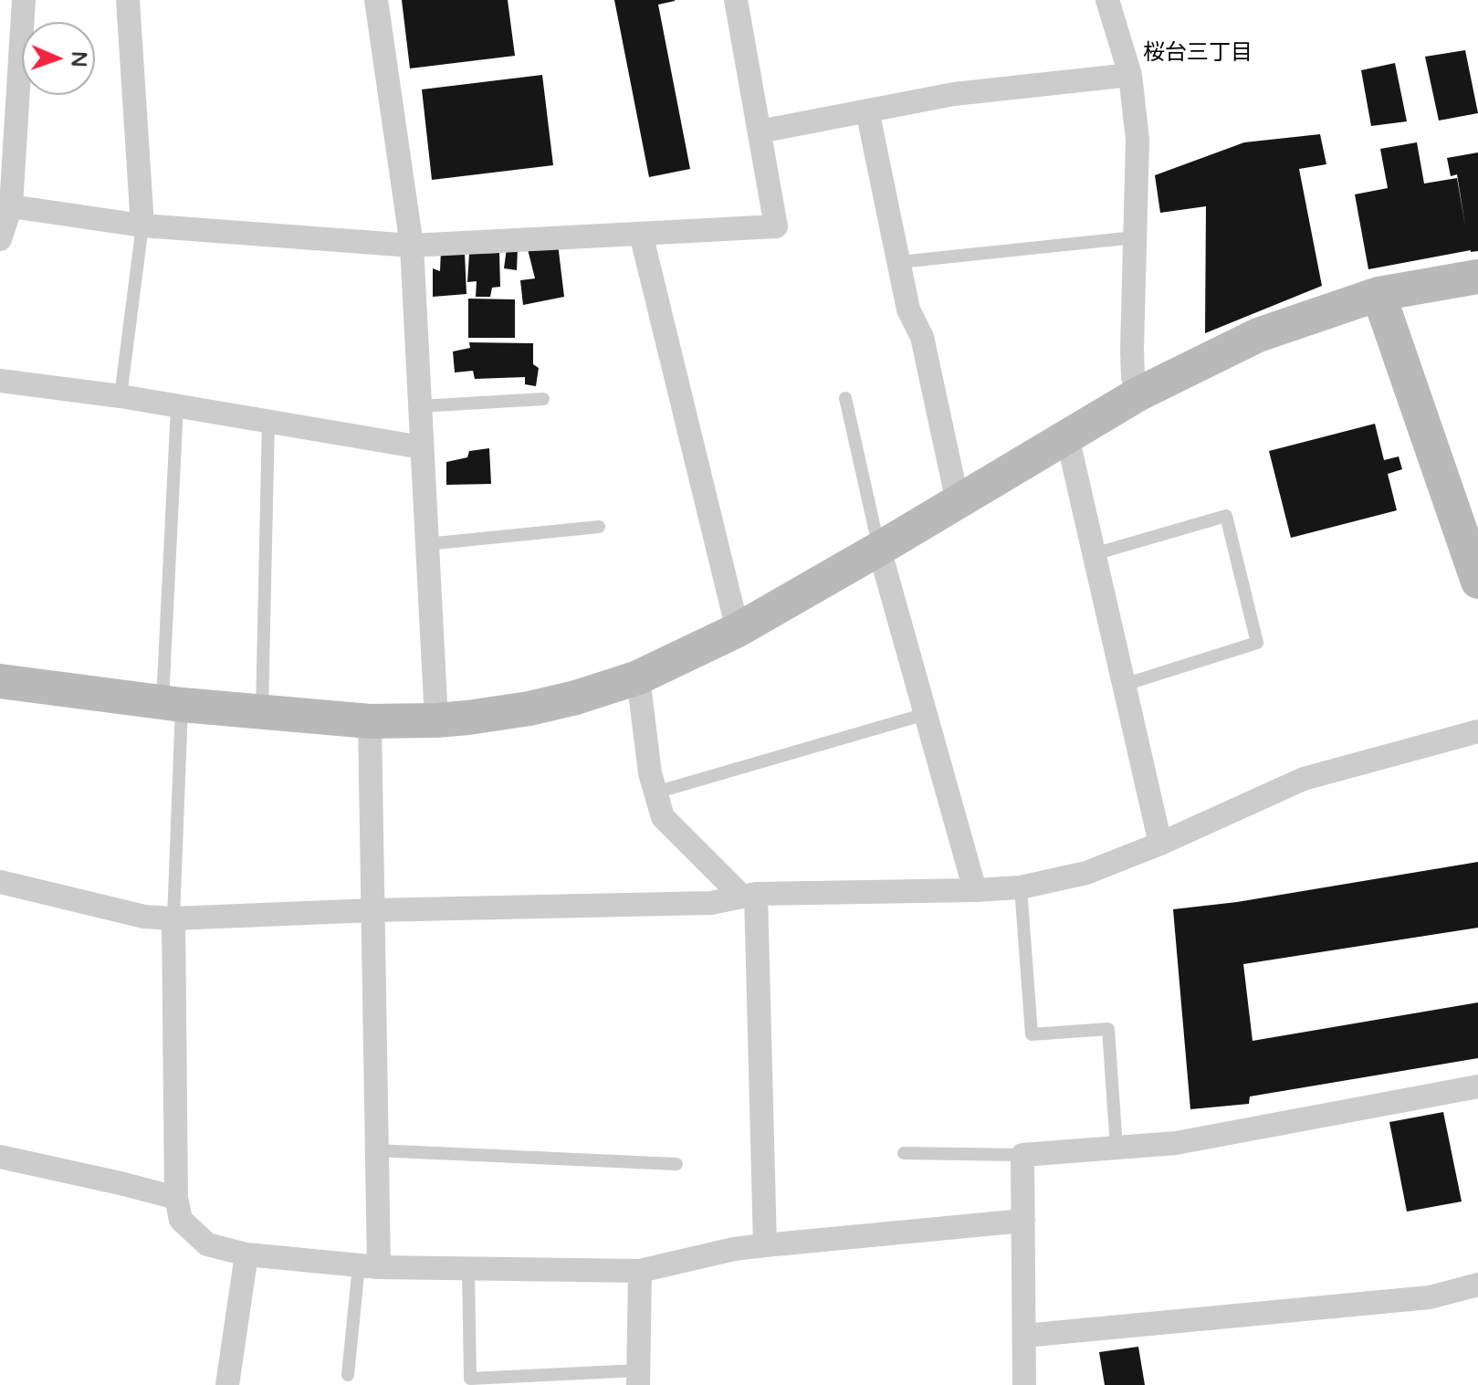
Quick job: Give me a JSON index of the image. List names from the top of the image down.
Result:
{
  "districts": ["桜台三丁目"],
  "north": "right"
}
